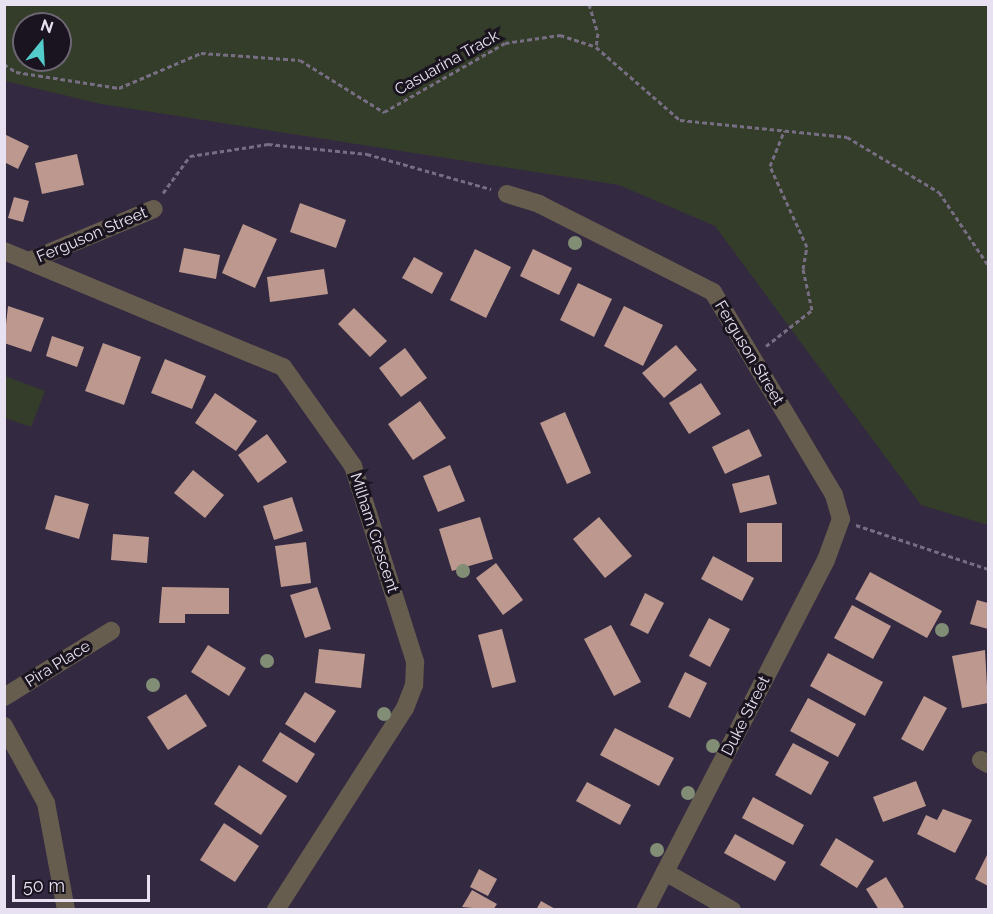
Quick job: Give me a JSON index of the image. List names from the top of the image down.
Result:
{
  "streets": {
    "street": [
      "Ferguson Street",
      "Milham Crescent",
      "Pira Place",
      "Duke Street"
    ],
    "path": ["Casuarina Track"]
  },
  "crossings": [
    ["Ferguson Street", "Milham Crescent"],
    ["Ferguson Street", "Duke Street"]
  ],
  "scale_bar": "50 m",
  "north": "top"
}
